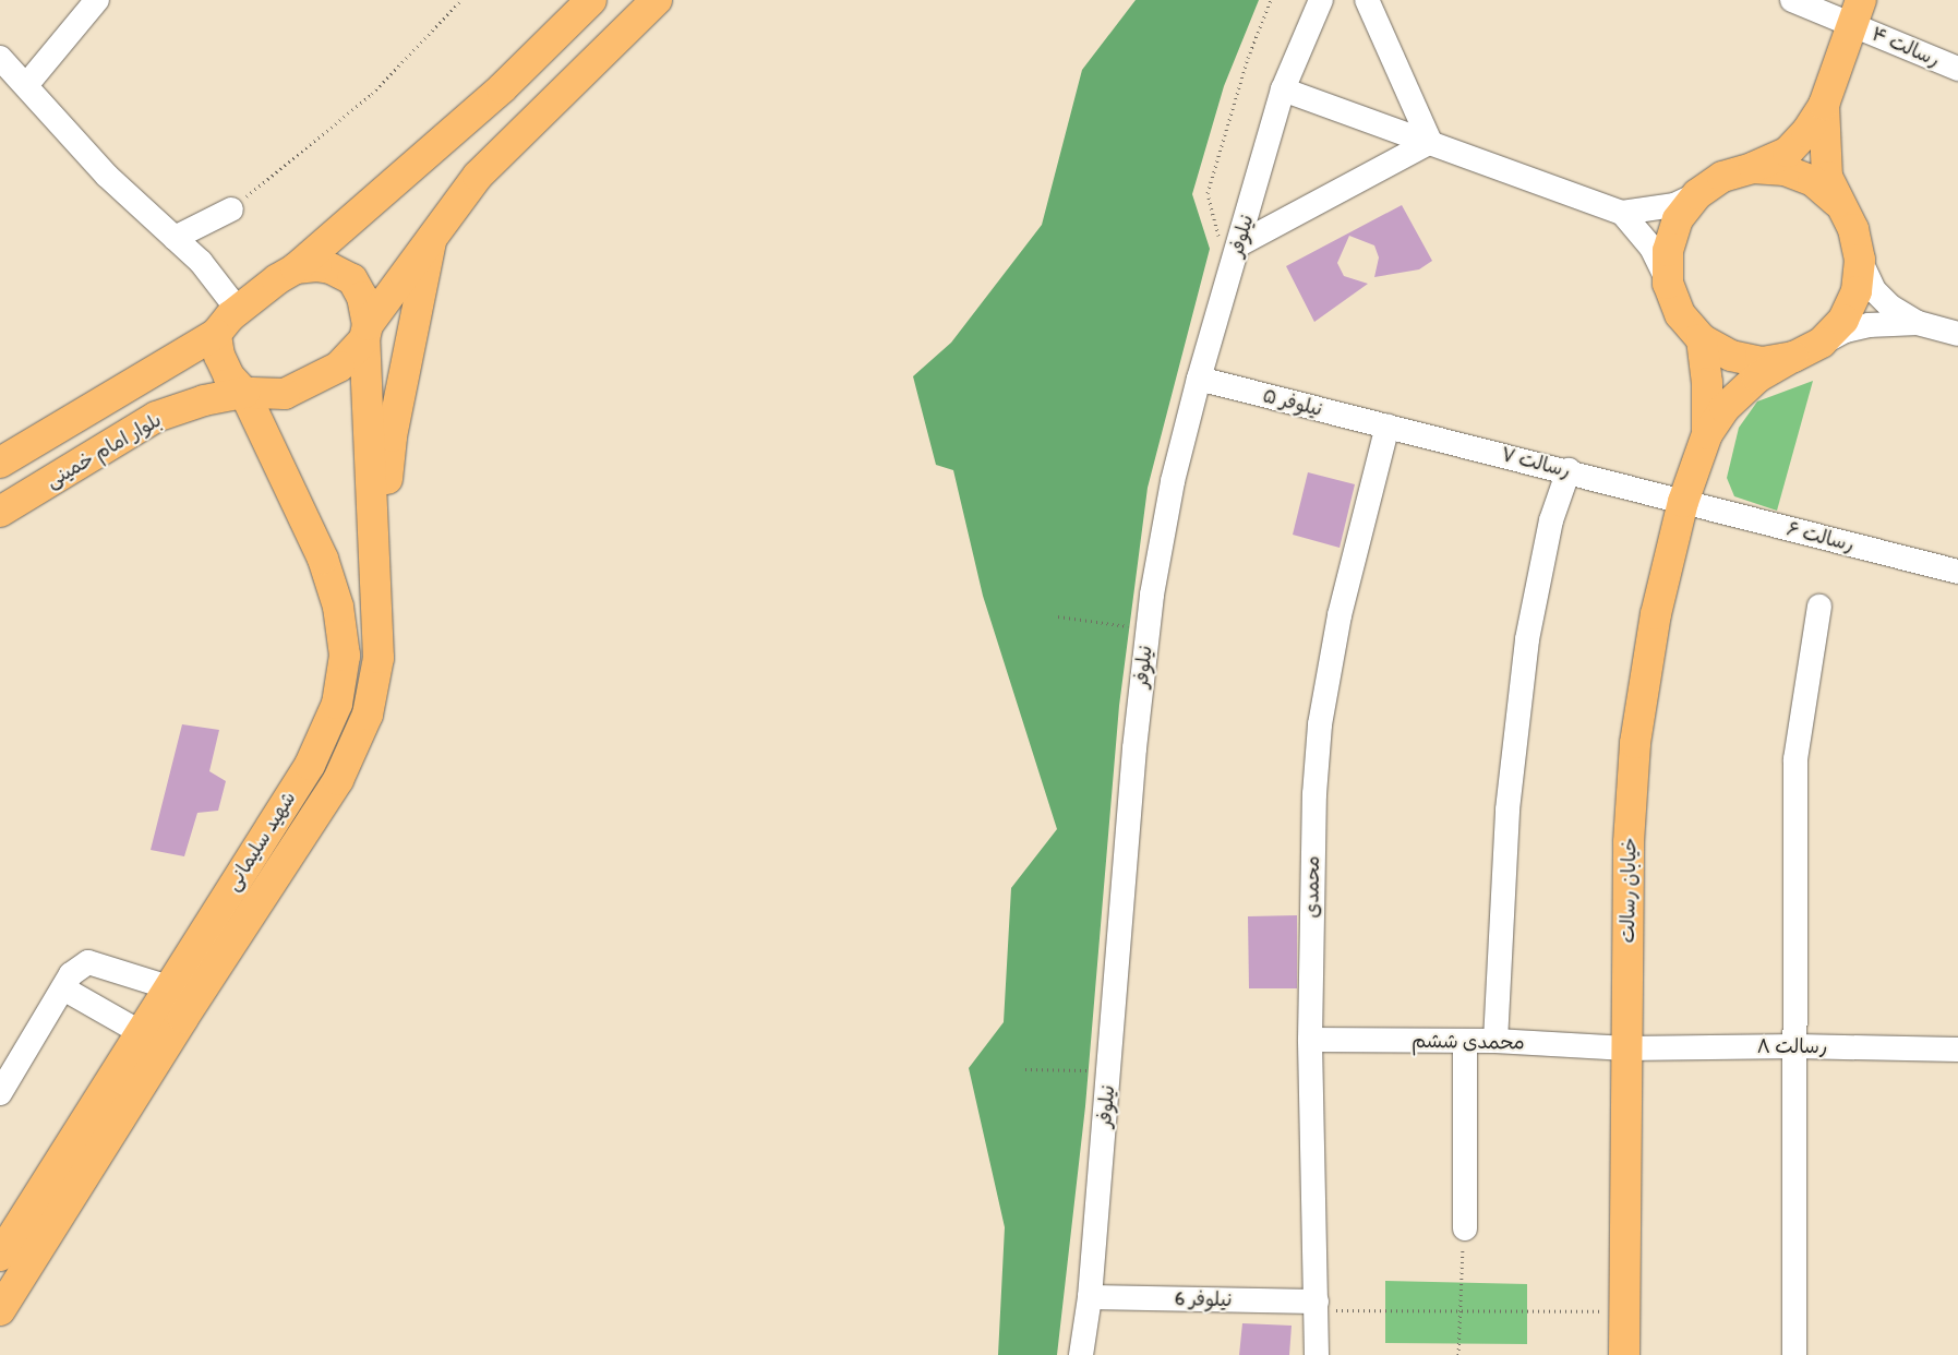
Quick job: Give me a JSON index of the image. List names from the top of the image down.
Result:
{
  "streets": {
    "main road": ["بلوار امام خمینی", "شهید سلیمانی", "خیابان رسالت"],
    "street": [
      "رسالت ۴",
      "نیلوفر",
      "نیلوفر ۵",
      "رسالت ۷",
      "رسالت ۶",
      "محمدی",
      "محمدی ششم",
      "۸ رسالت",
      "نیلوفر 6"
    ]
  },
  "crossings": [
    ["نیلوفر", "نیلوفر ۵"],
    ["نیلوفر", "نیلوفر 6"],
    ["نیلوفر ۵", "رسالت ۷"],
    ["نیلوفر ۵", "محمدی"],
    ["بلوار امام خمینی", "شهید سلیمانی"],
    ["رسالت ۷", "رسالت ۶"],
    ["رسالت ۷", "محمدی"],
    ["رسالت ۷", "خیابان رسالت"],
    ["رسالت ۶", "خیابان رسالت"],
    ["محمدی", "محمدی ششم"],
    ["محمدی", "نیلوفر 6"],
    ["خیابان رسالت", "محمدی ششم"],
    ["خیابان رسالت", "۸ رسالت"],
    ["محمدی ششم", "۸ رسالت"]
  ]
}
